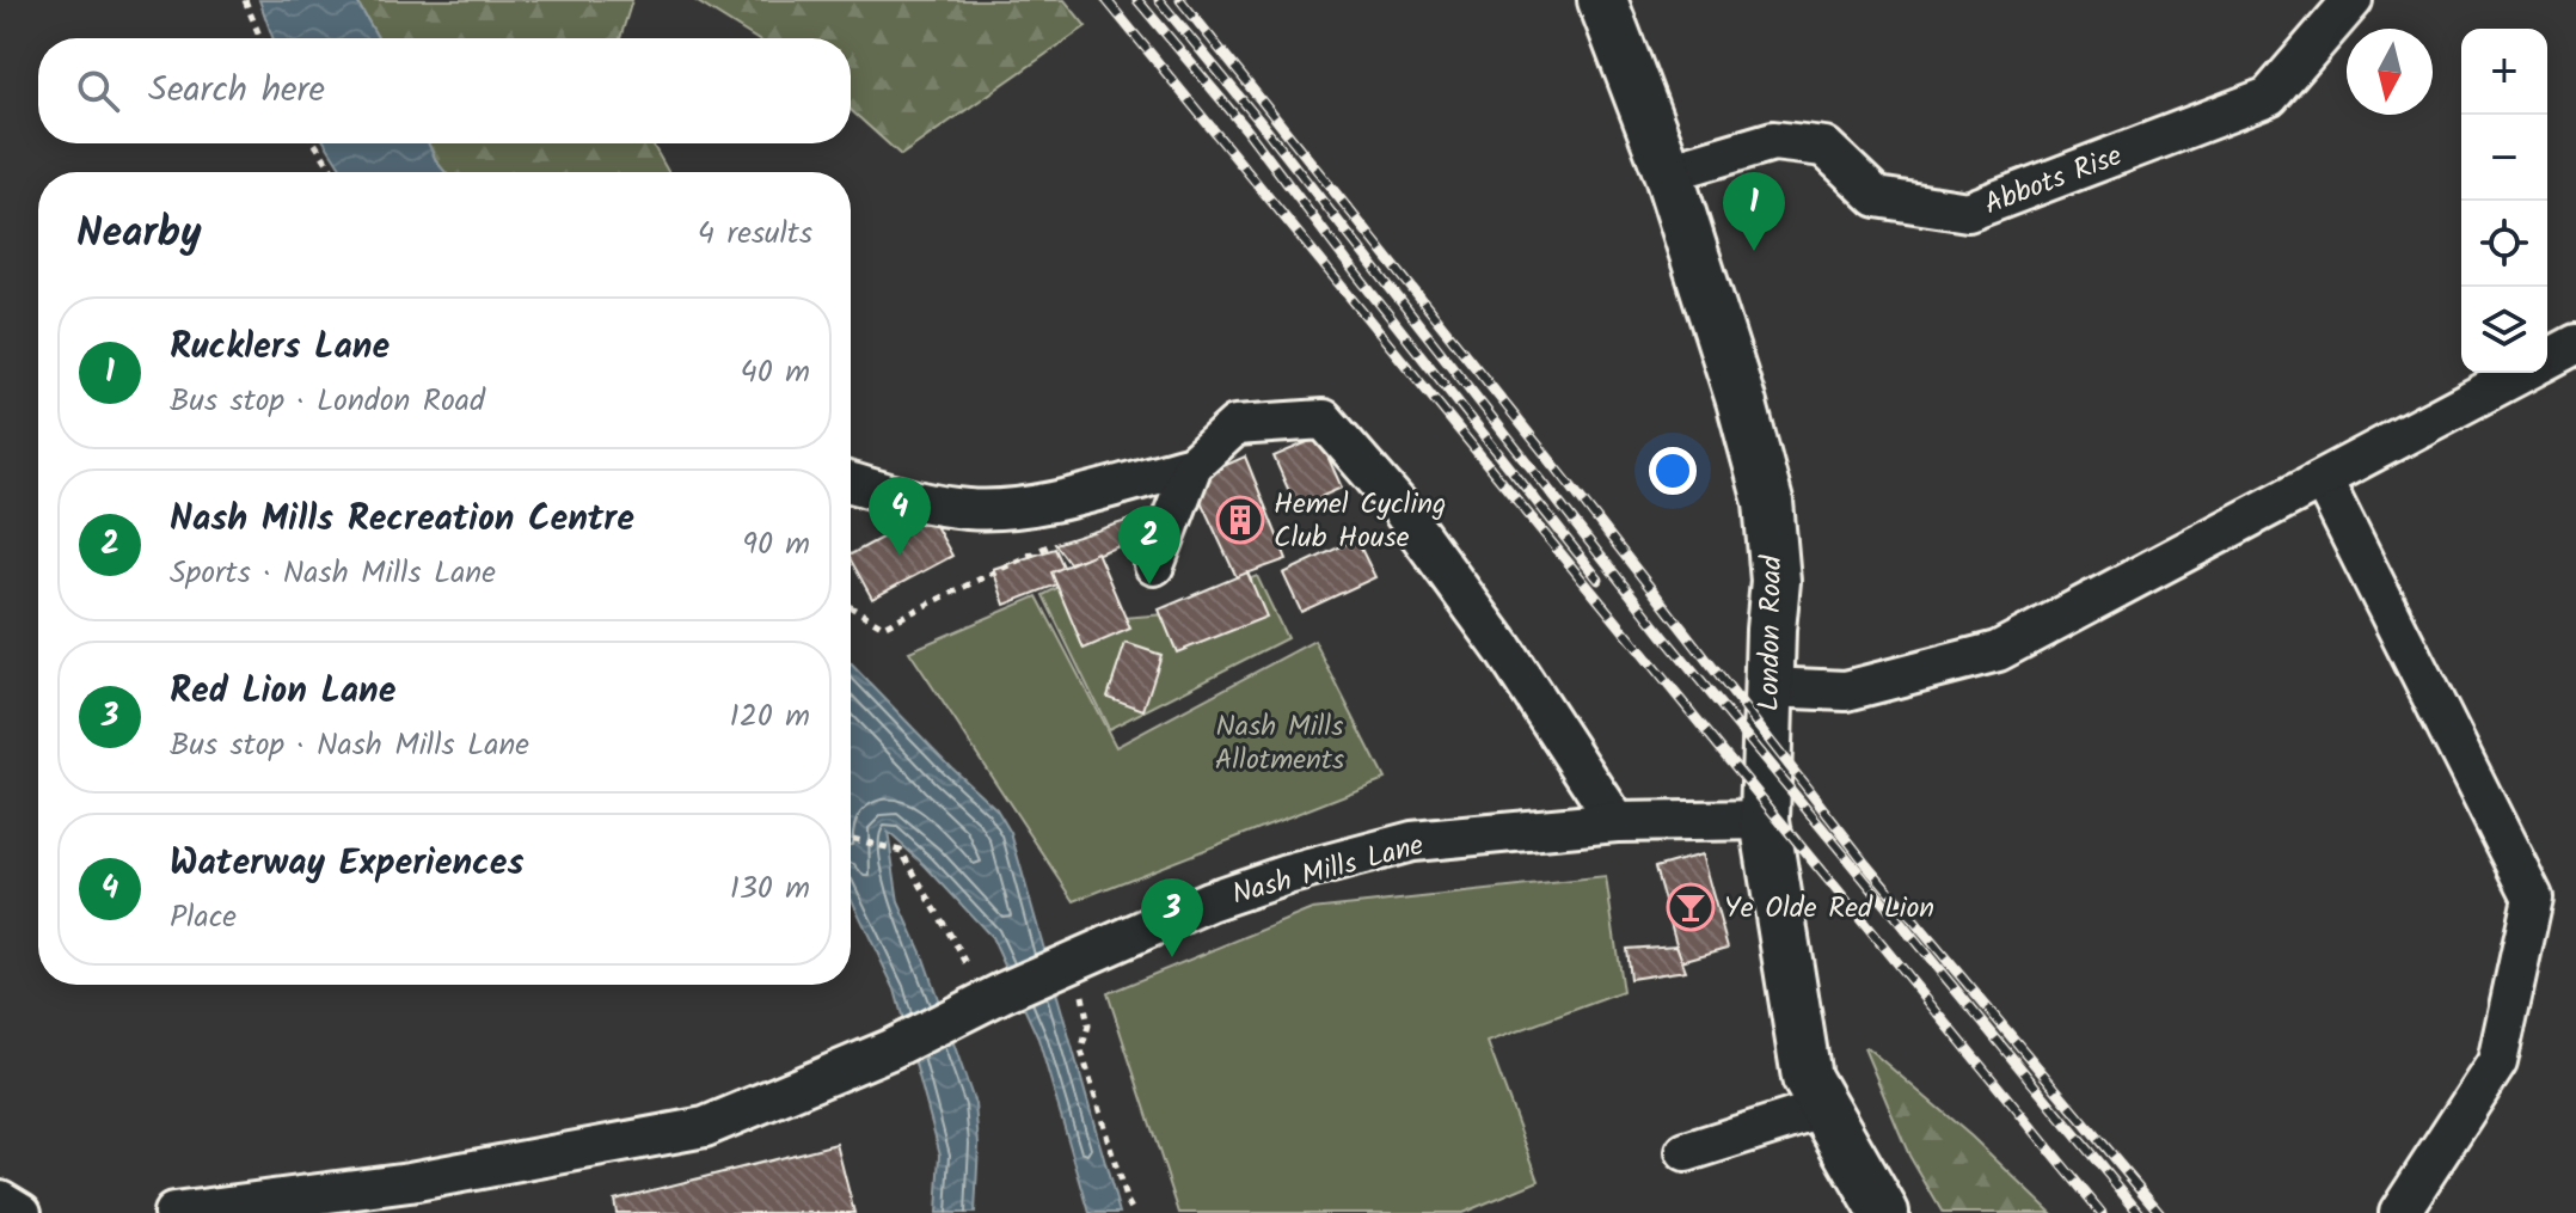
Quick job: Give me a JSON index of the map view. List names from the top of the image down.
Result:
{
  "streets": {
    "main road": ["London Road"],
    "street": ["Abbots Rise", "Nash Mills Lane"]
  },
  "crossings": [
    ["Abbots Rise", "London Road"],
    ["London Road", "Nash Mills Lane"]
  ],
  "parks": ["Nash Mills Allotments"],
  "places": {
    "building": ["Hemel Cycling Club House"],
    "bar": ["Ye Olde Red Lion"]
  },
  "north": "bottom",
  "page": {
    "map_buttons": ["+", "−"],
    "search": "Search here",
    "pins": [
      "1",
      "4",
      "2",
      "3"
    ],
    "heading": ["Nearby", "4 results"],
    "list": [
      {
        "mark": "1",
        "name": "Rucklers Lane",
        "note": "Bus stop · London Road",
        "value": "40 m"
      },
      {
        "mark": "2",
        "name": "Nash Mills Recreation Centre",
        "note": "Sports · Nash Mills Lane",
        "value": "90 m"
      },
      {
        "mark": "3",
        "name": "Red Lion Lane",
        "note": "Bus stop · Nash Mills Lane",
        "value": "120 m"
      },
      {
        "mark": "4",
        "name": "Waterway Experiences",
        "note": "Place",
        "value": "130 m"
      }
    ]
  }
}
